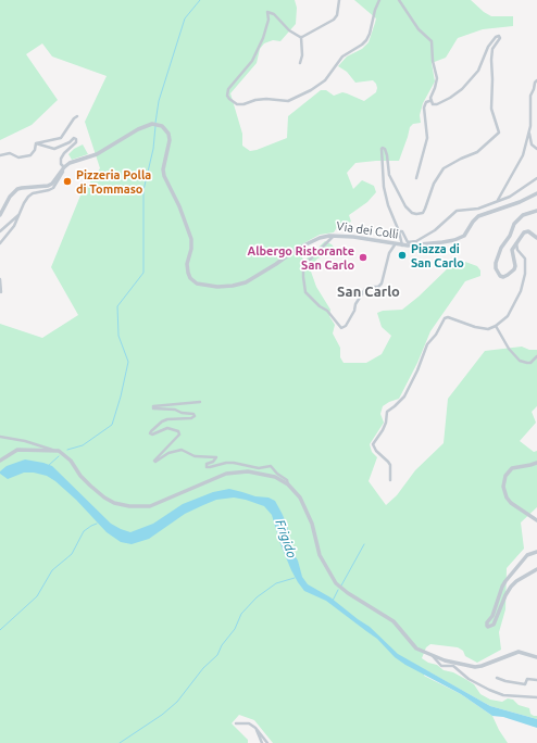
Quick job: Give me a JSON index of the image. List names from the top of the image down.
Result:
{
  "streets": {
    "street": ["Via dei Colli"]
  },
  "districts": ["San Carlo"],
  "water": ["Frigido"],
  "places": ["Pizzeria Polla di Tommaso", "Piazza di San Carlo", "Albergo Ristorante San Carlo"]
}
